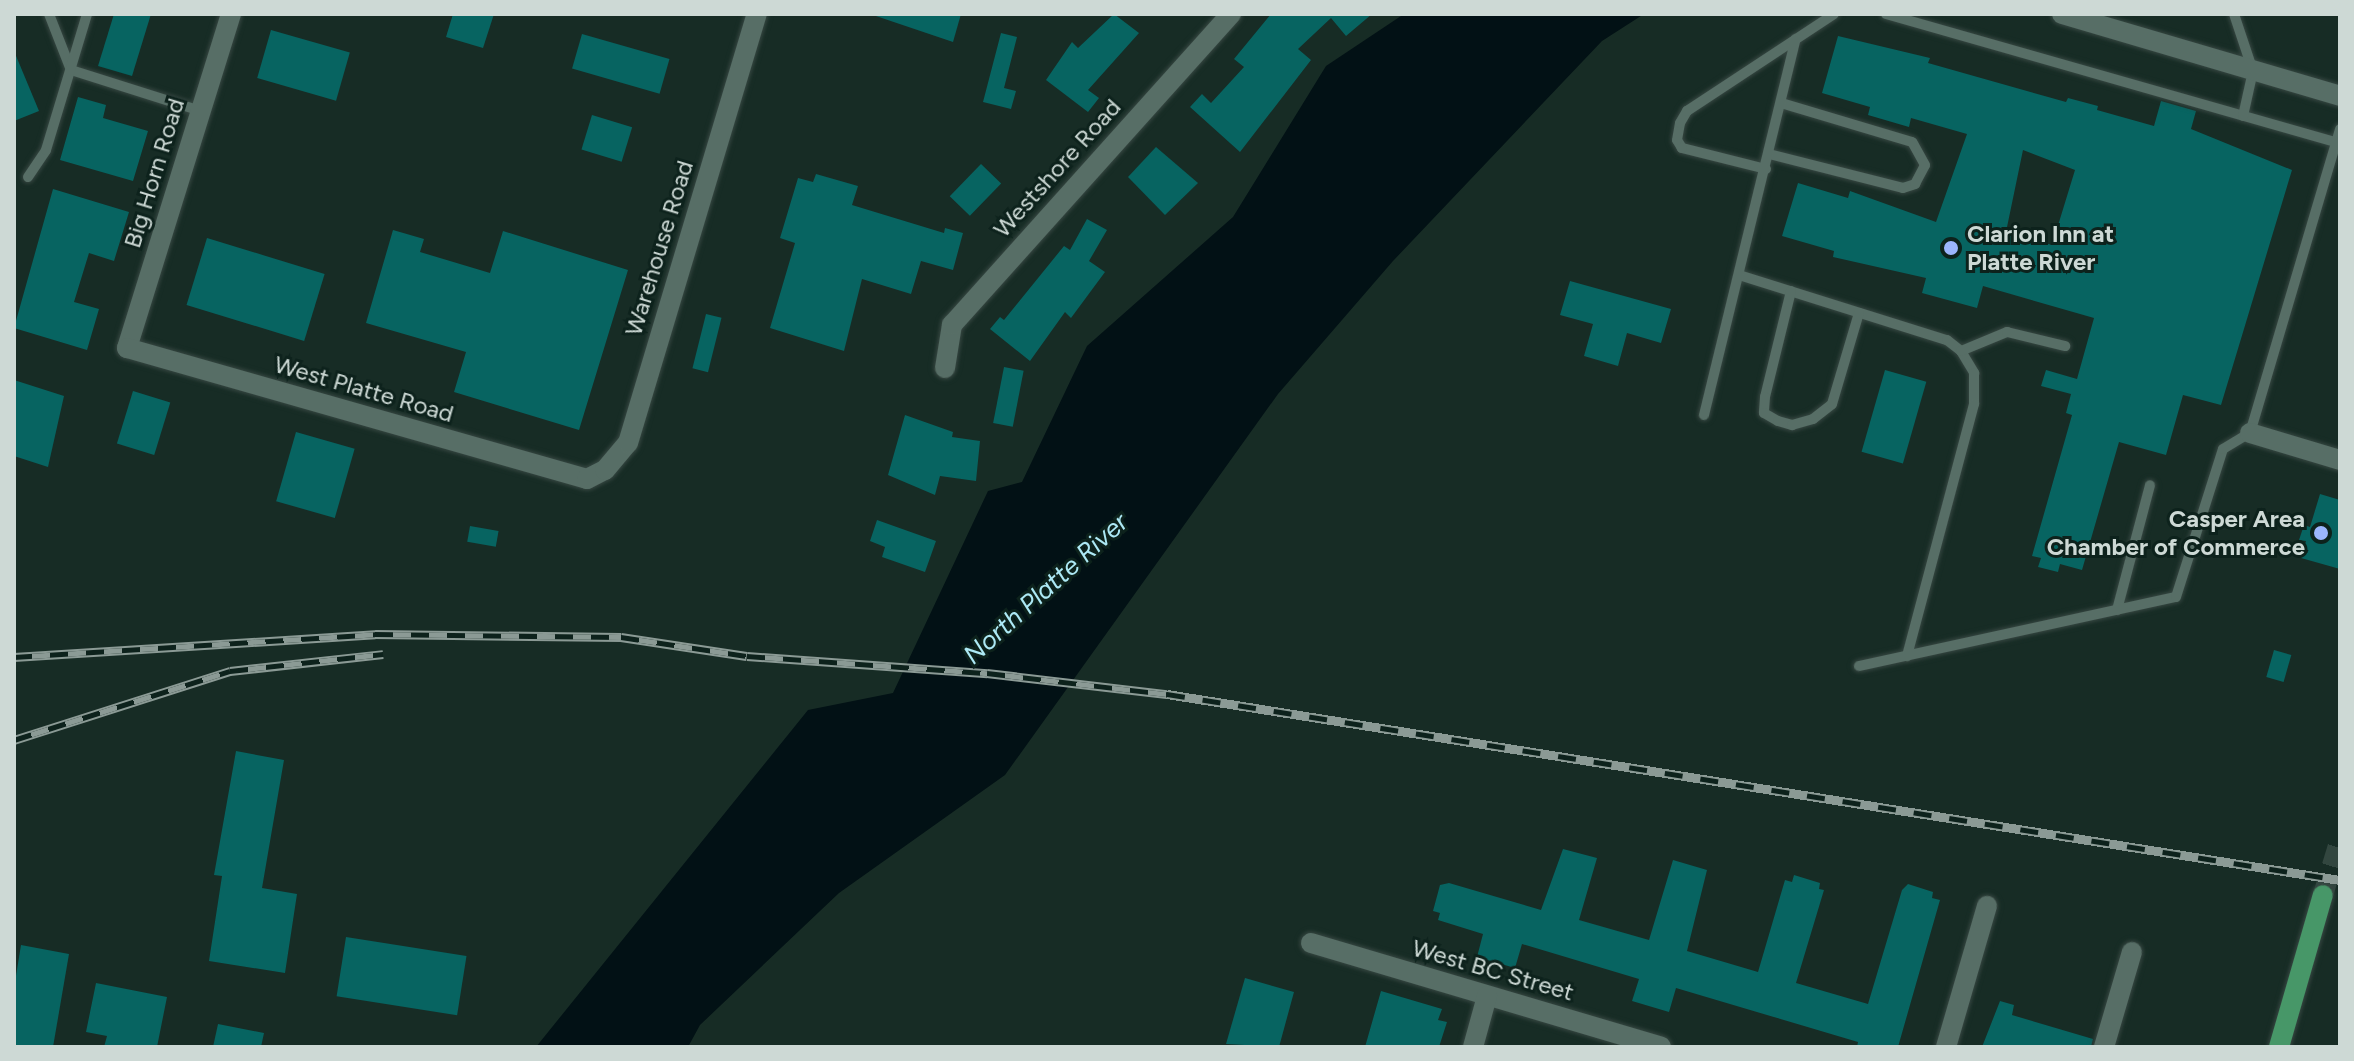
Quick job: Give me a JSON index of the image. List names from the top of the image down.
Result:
{
  "streets": {
    "street": [
      "Westshore Road",
      "Big Horn Road",
      "Warehouse Road",
      "West Platte Road",
      "West BC Street"
    ]
  },
  "crossings": [
    ["Big Horn Road", "West Platte Road"],
    ["Warehouse Road", "West Platte Road"]
  ],
  "water": ["North Platte River"],
  "places": ["Clarion Inn at Platte River", "Casper Area Chamber of Commerce"]
}
